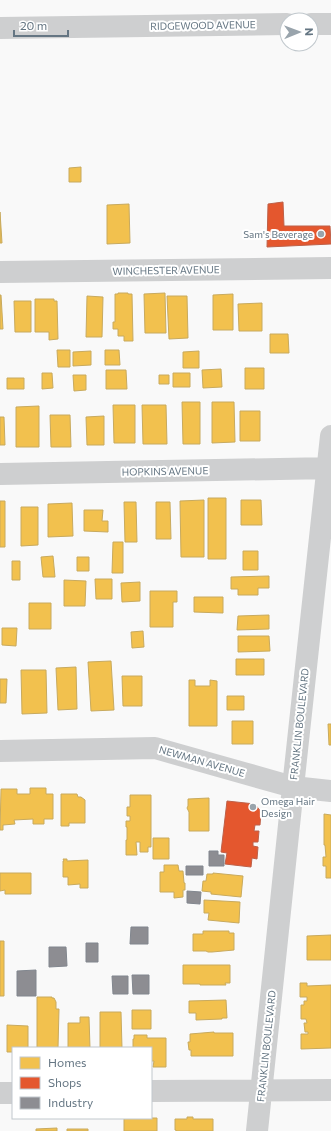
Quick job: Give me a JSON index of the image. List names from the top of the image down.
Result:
{
  "streets": {
    "street": [
      "RIDGEWOOD AVENUE",
      "WINCHESTER AVENUE",
      "HOPKINS AVENUE",
      "FRANKLIN BOULEVARD",
      "NEWMAN AVENUE"
    ]
  },
  "crossings": [
    ["HOPKINS AVENUE", "FRANKLIN BOULEVARD"],
    ["FRANKLIN BOULEVARD", "NEWMAN AVENUE"]
  ],
  "places": ["Sam's Beverage", "Omega Hair Design"],
  "legend": ["Homes", "Shops", "Industry"],
  "scale_bar": "20 m",
  "north": "right"
}
